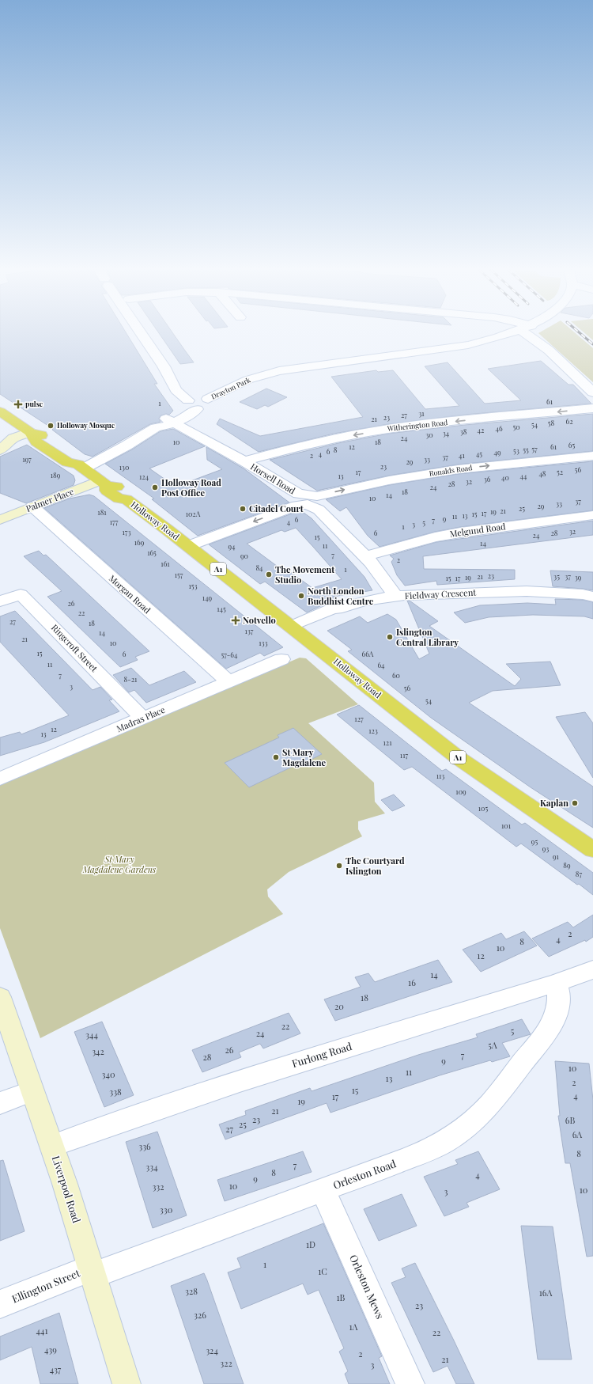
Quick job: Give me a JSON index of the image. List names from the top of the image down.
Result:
{
  "streets": {
    "highway": ["Holloway Road", "A1"],
    "main road": ["Palmer Place", "Liverpool Road"],
    "street": [
      "Drayton Park",
      "Witherington Road",
      "Ronalds Road",
      "Horsell Road",
      "Melgund Road",
      "Morgan Road",
      "Fieldway Crescent",
      "Ringcroft Street",
      "Madras Place",
      "Furlong Road",
      "Orleston Road",
      "Ellington Street",
      "Orleston Mews"
    ]
  },
  "crossings": [
    ["Drayton Park", "Horsell Road"],
    ["Drayton Park", "Holloway Road"],
    ["Witherington Road", "Horsell Road"],
    ["Ronalds Road", "Horsell Road"],
    ["Ronalds Road", "Holloway Road"],
    ["Horsell Road", "Melgund Road"],
    ["Horsell Road", "Fieldway Crescent"],
    ["Palmer Place", "Holloway Road"],
    ["Palmer Place", "Morgan Road"],
    ["Holloway Road", "Fieldway Crescent"],
    ["Morgan Road", "Madras Place"],
    ["Ringcroft Street", "Madras Place"],
    ["Furlong Road", "Orleston Road"],
    ["Furlong Road", "Liverpool Road"],
    ["Orleston Road", "Liverpool Road"],
    ["Orleston Road", "Ellington Street"],
    ["Orleston Road", "Orleston Mews"],
    ["Liverpool Road", "Ellington Street"]
  ],
  "one_way": ["Witherington Road"],
  "parks": ["St Mary Magdalene Gardens"],
  "places": {
    "health": ["pulse", "Notvello"],
    "other": [
      "Holloway Mosque",
      "Holloway Road Post Office",
      "Citadel Court",
      "The Movement Studio",
      "North London Buddhist Centre",
      "Islington Central Library",
      "St Mary Magdalene",
      "Kaplan",
      "The Courtyard Islington"
    ]
  },
  "house_numbers": [
    "61",
    "1",
    "31",
    "27",
    "23",
    "21",
    "62",
    "58",
    "54",
    "50",
    "46",
    "42",
    "38",
    "34",
    "30",
    "24",
    "10",
    "18",
    "65",
    "12",
    "61",
    "57",
    "8",
    "55",
    "53",
    "6",
    "49",
    "4",
    "45",
    "2",
    "41",
    "37",
    "197",
    "33",
    "29",
    "23",
    "130",
    "56",
    "17",
    "52",
    "48",
    "189",
    "13",
    "44",
    "124",
    "40",
    "36",
    "32",
    "28",
    "24",
    "18",
    "14",
    "10",
    "37",
    "33",
    "29",
    "25",
    "21",
    "19",
    "181",
    "17",
    "102A",
    "15",
    "13",
    "11",
    "9",
    "6",
    "7",
    "177",
    "4",
    "5",
    "3",
    "1",
    "32",
    "173",
    "6",
    "28",
    "24",
    "15",
    "169",
    "14",
    "11",
    "94",
    "165",
    "7",
    "90",
    "2",
    "161",
    "84",
    "1",
    "157",
    "23",
    "21",
    "35",
    "37",
    "19",
    "39",
    "15",
    "17",
    "153",
    "149",
    "26",
    "145",
    "22",
    "27",
    "18",
    "137",
    "14",
    "21",
    "10",
    "133",
    "15",
    "6",
    "66A",
    "57-64",
    "11",
    "64",
    "7",
    "60",
    "8-21",
    "3",
    "56",
    "54",
    "127",
    "12",
    "123",
    "13",
    "121",
    "117",
    "113",
    "109",
    "105",
    "101",
    "95",
    "93",
    "91",
    "89",
    "87",
    "2",
    "4",
    "8",
    "10",
    "12",
    "14",
    "16",
    "18",
    "20",
    "22",
    "5",
    "24",
    "344",
    "5A",
    "26",
    "342",
    "7",
    "28",
    "9",
    "10",
    "11",
    "340",
    "13",
    "2",
    "15",
    "338",
    "4",
    "17",
    "19",
    "21",
    "23",
    "6B",
    "25",
    "27",
    "6A",
    "336",
    "8",
    "7",
    "334",
    "8",
    "4",
    "9",
    "10",
    "332",
    "10",
    "3",
    "330",
    "1D",
    "1",
    "1C",
    "328",
    "16A",
    "1B",
    "23",
    "326",
    "1A",
    "441",
    "22",
    "439",
    "324",
    "2",
    "21",
    "322",
    "3",
    "437"
  ]
}
